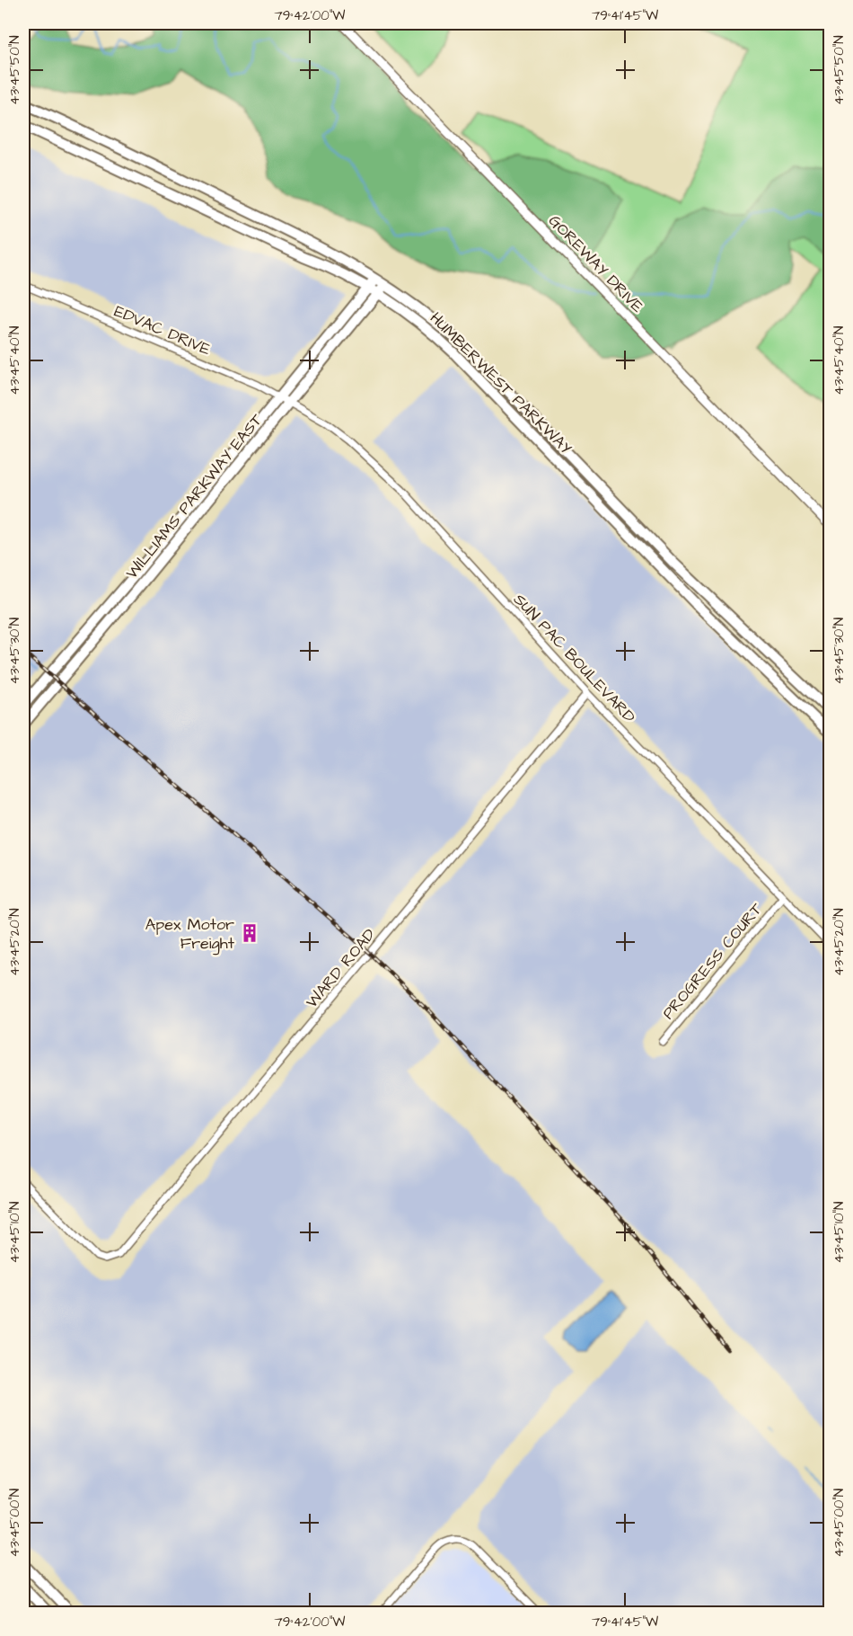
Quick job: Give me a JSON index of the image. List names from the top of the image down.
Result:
{
  "streets": {
    "main road": ["HUMBERWEST PARKWAY", "WILLIAMS PARKWAY EAST"],
    "street": [
      "GOREWAY DRIVE",
      "EDVAC DRIVE",
      "SUN PAC BOULEVARD",
      "PROGRESS COURT",
      "WARD ROAD"
    ]
  },
  "crossings": [
    ["EDVAC DRIVE", "WILLIAMS PARKWAY EAST"],
    ["EDVAC DRIVE", "SUN PAC BOULEVARD"],
    ["HUMBERWEST PARKWAY", "WILLIAMS PARKWAY EAST"],
    ["WILLIAMS PARKWAY EAST", "SUN PAC BOULEVARD"],
    ["SUN PAC BOULEVARD", "PROGRESS COURT"],
    ["SUN PAC BOULEVARD", "WARD ROAD"]
  ],
  "places": {
    "building": ["Apex Motor Freight"]
  },
  "coordinates": [
    "79°42'00\"W",
    "79°41'45\"W",
    "43°45'50\"N",
    "43°45'40\"N",
    "43°45'30\"N",
    "43°45'20\"N",
    "43°45'10\"N",
    "43°45'00\"N"
  ]
}
